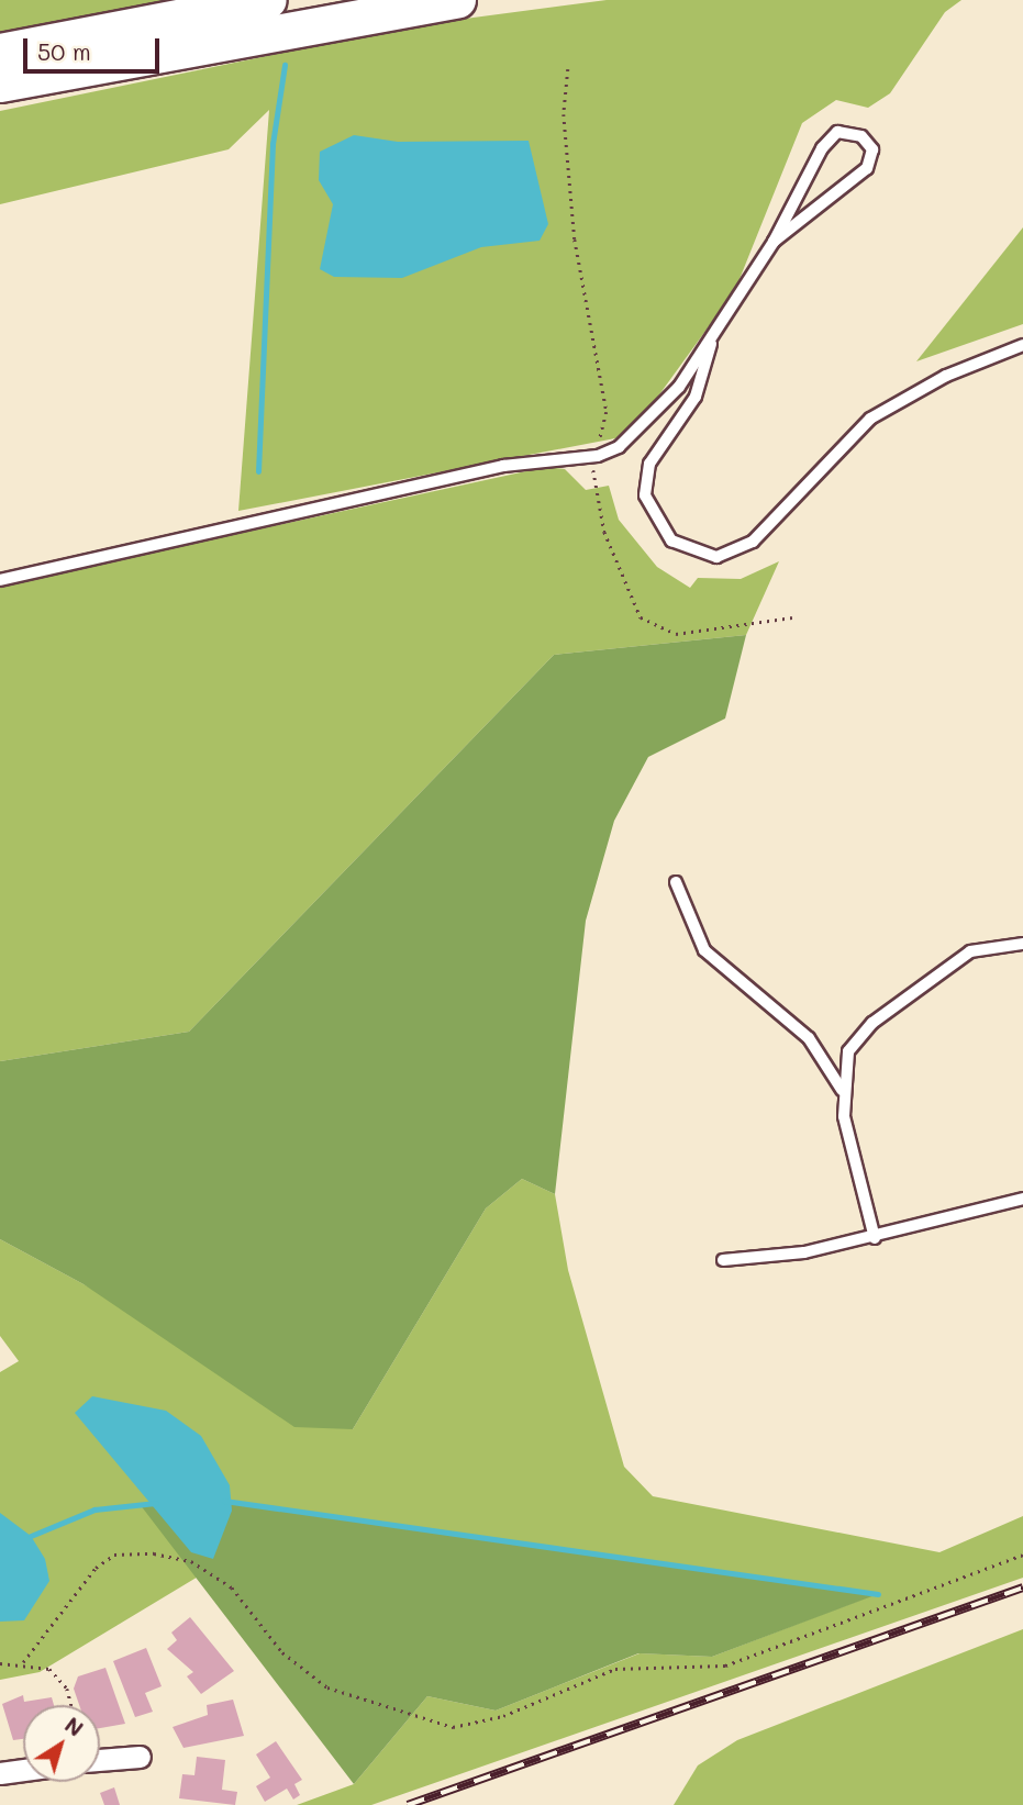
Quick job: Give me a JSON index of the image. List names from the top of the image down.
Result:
{
  "scale_bar": "50 m",
  "north": "top right"
}
